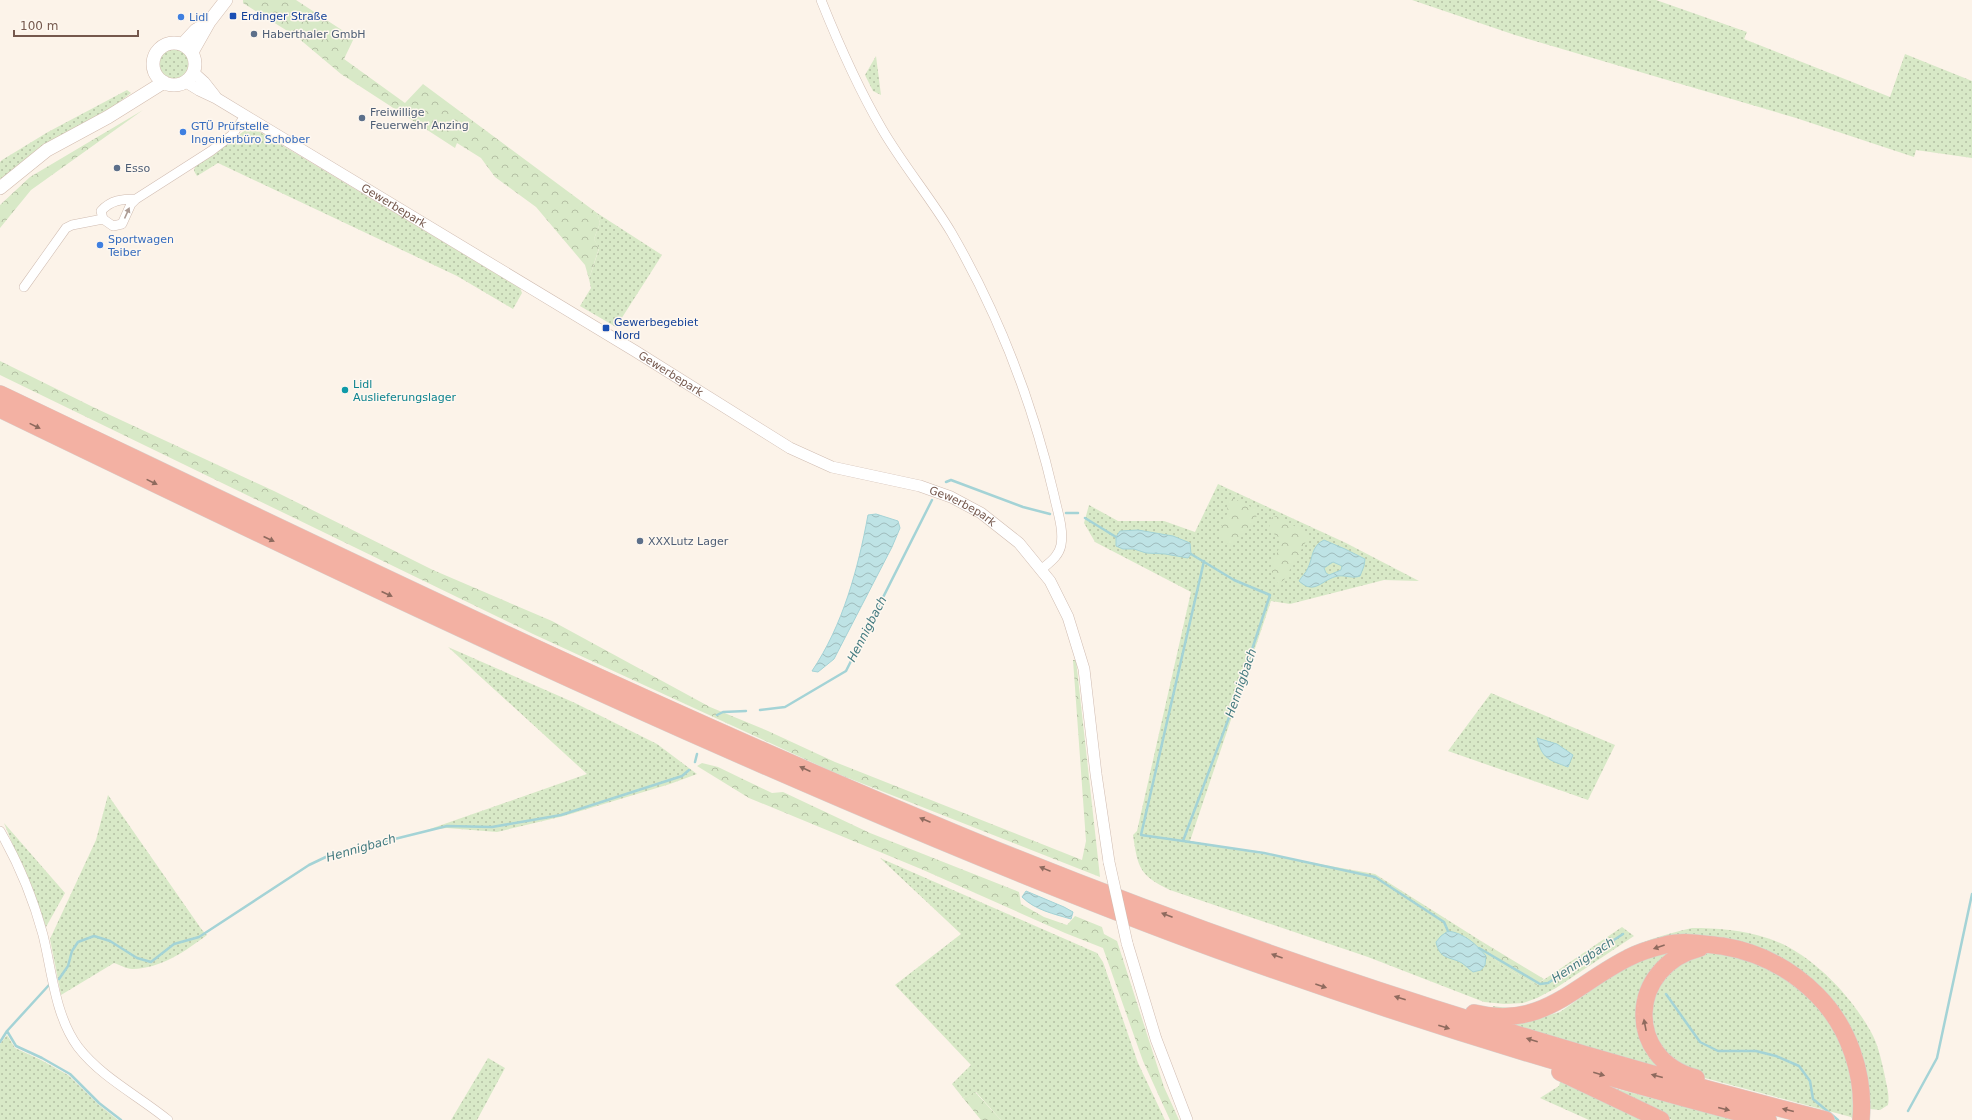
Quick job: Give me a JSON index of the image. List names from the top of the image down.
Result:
{
  "streets": {
    "street": ["Gewerbepark"]
  },
  "water": ["Hennigbach"],
  "places": {
    "transit": ["Erdinger Straße", "Gewerbegebiet Nord"],
    "other": [
      "Lidl",
      "Haberthaler GmbH",
      "Freiwillige Feuerwehr Anzing",
      "GTÜ Prüfstelle Ingenierbüro Schober",
      "Esso",
      "Sportwagen Teiber",
      "Lidl Auslieferungslager",
      "XXXLutz Lager"
    ]
  },
  "scale_bar": "100 m"
}
